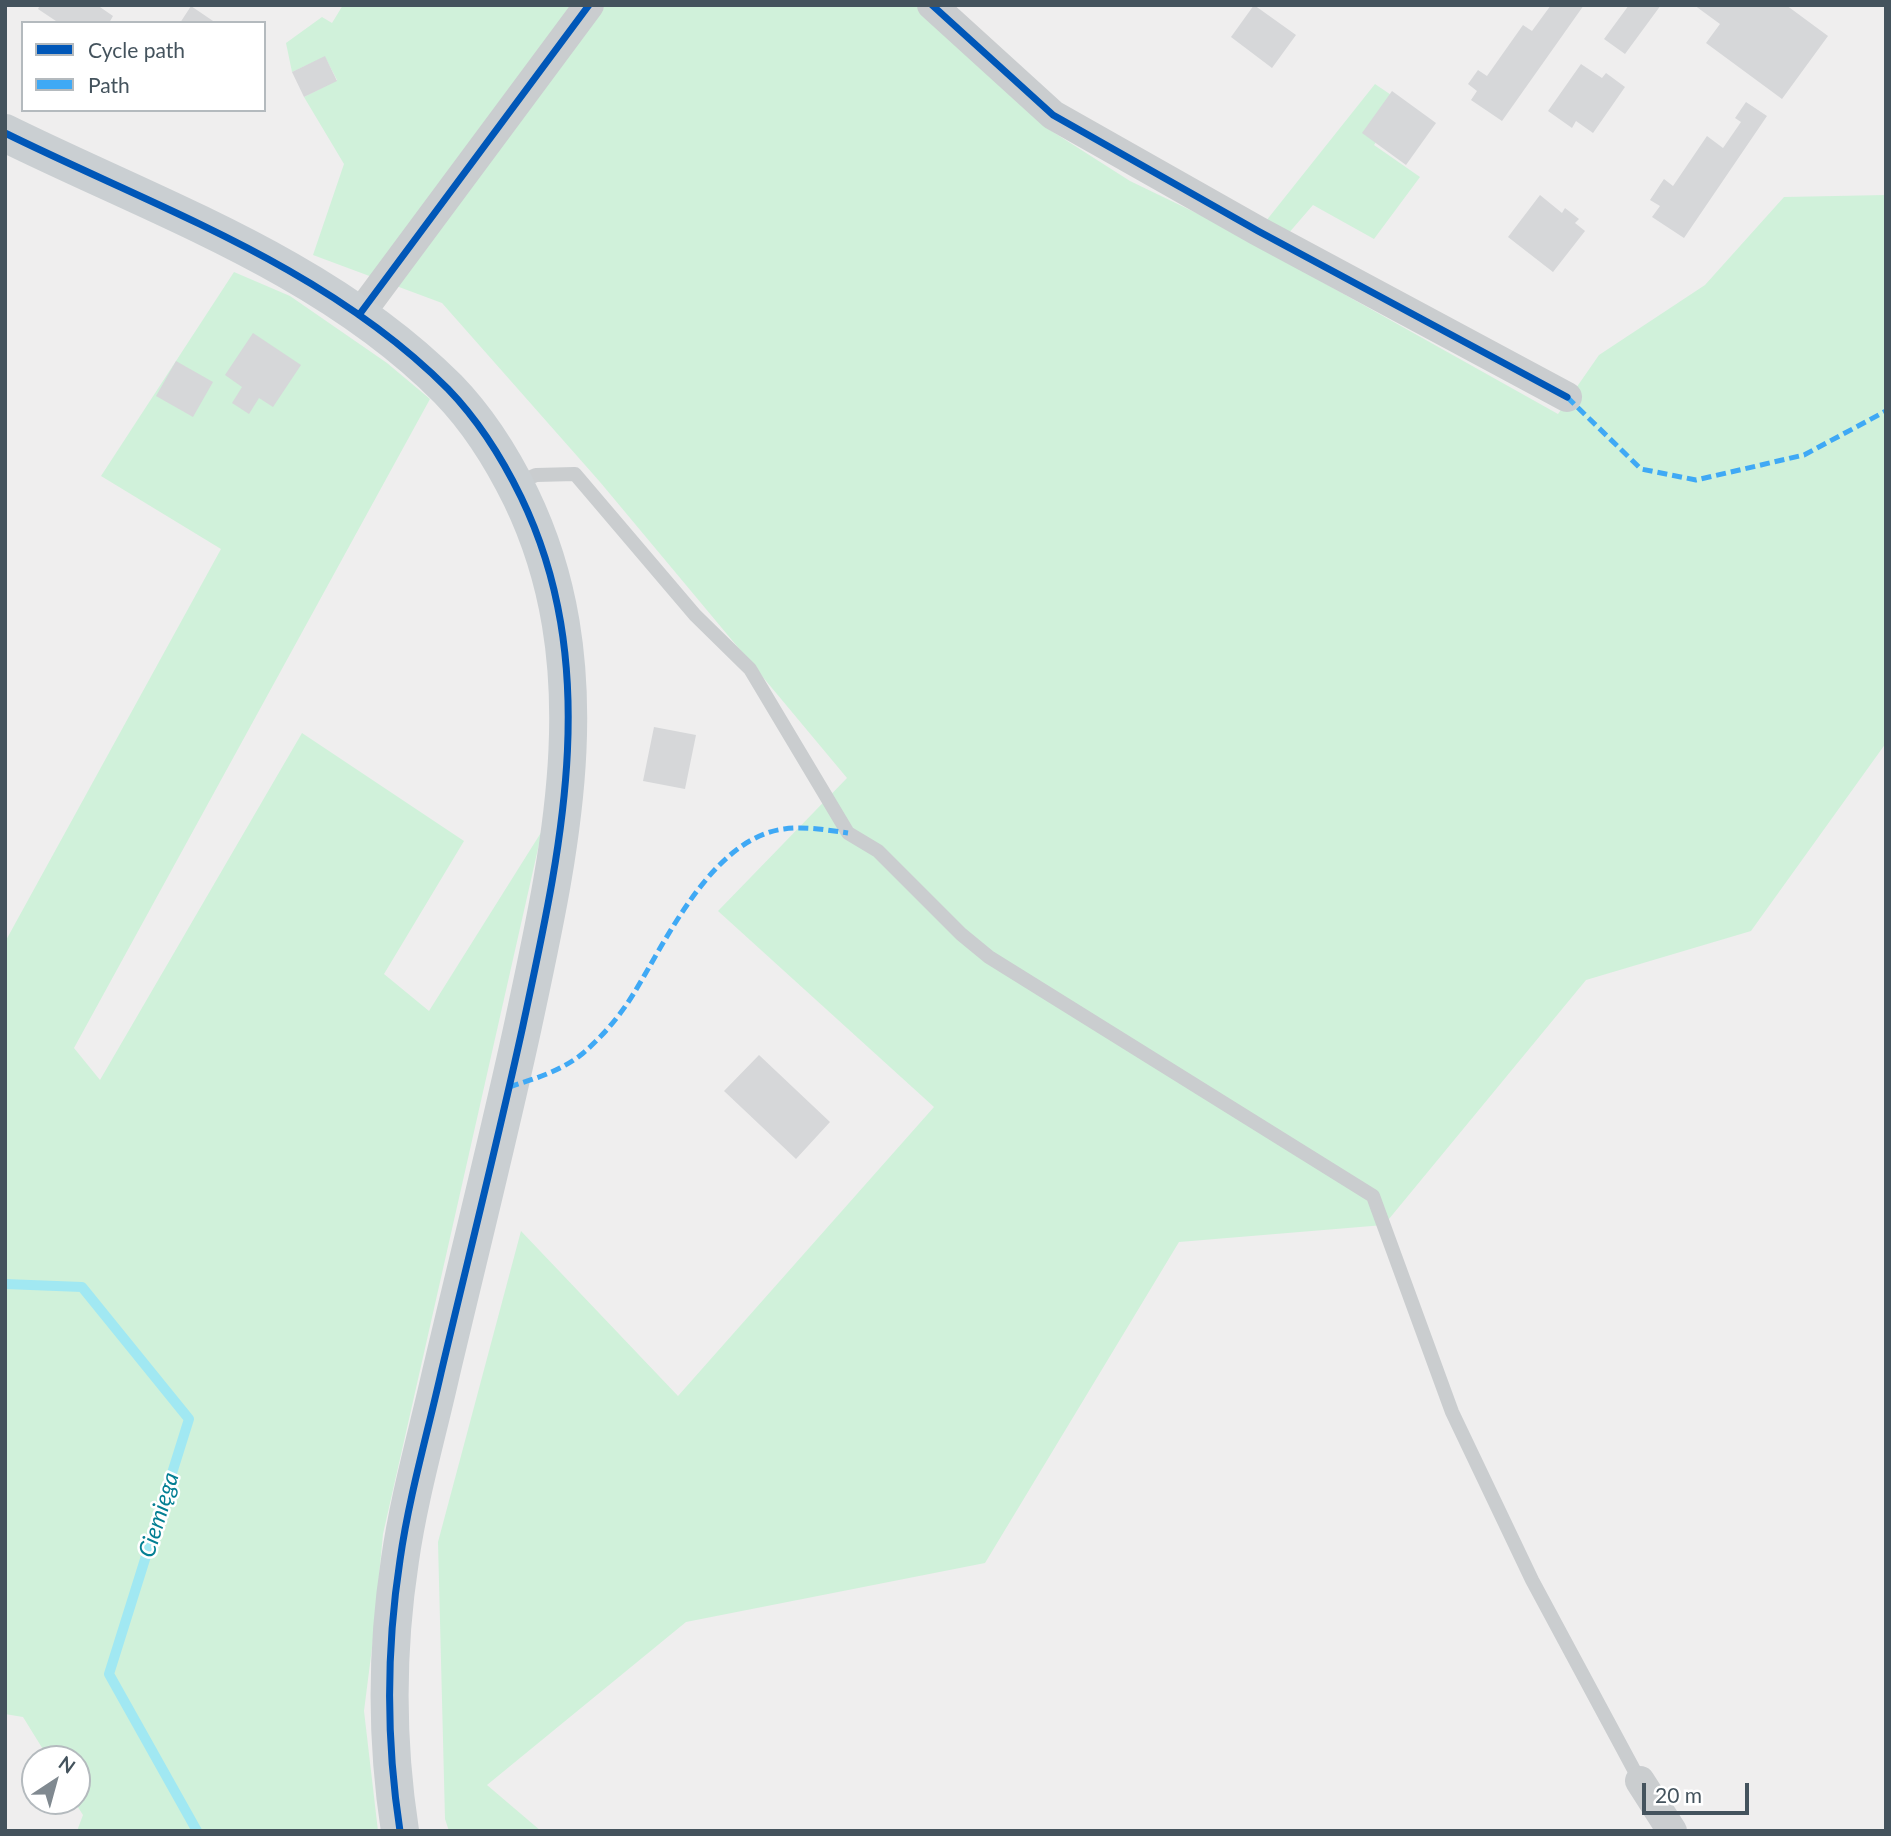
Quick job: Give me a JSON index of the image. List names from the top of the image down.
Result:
{
  "water": ["Ciemięga"],
  "legend": ["Cycle path", "Path"],
  "scale_bar": "20 m",
  "north": "top right"
}
